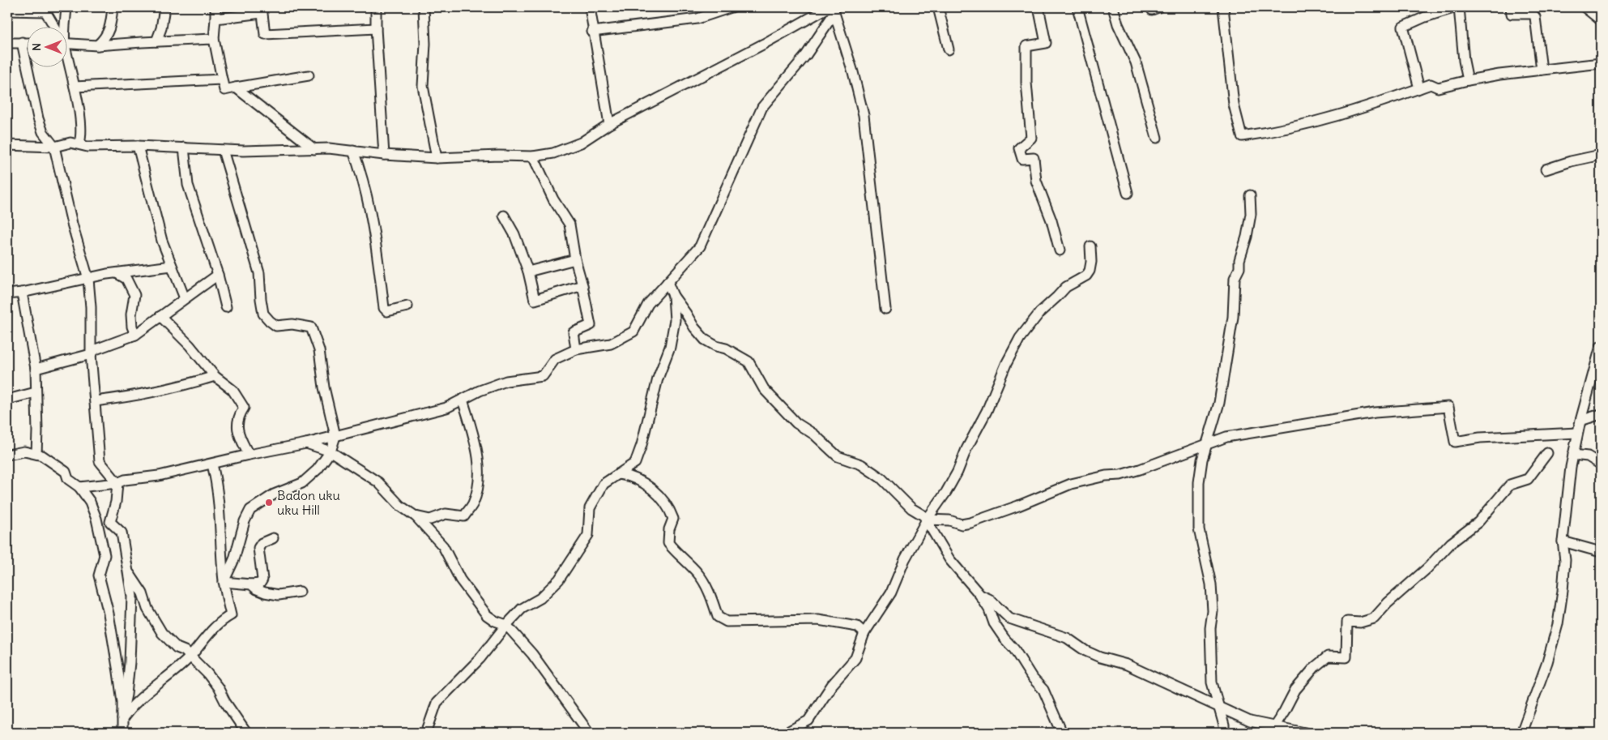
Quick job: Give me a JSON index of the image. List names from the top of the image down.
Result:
{
  "places": ["Badon uku uku Hill"],
  "north": "left"
}
